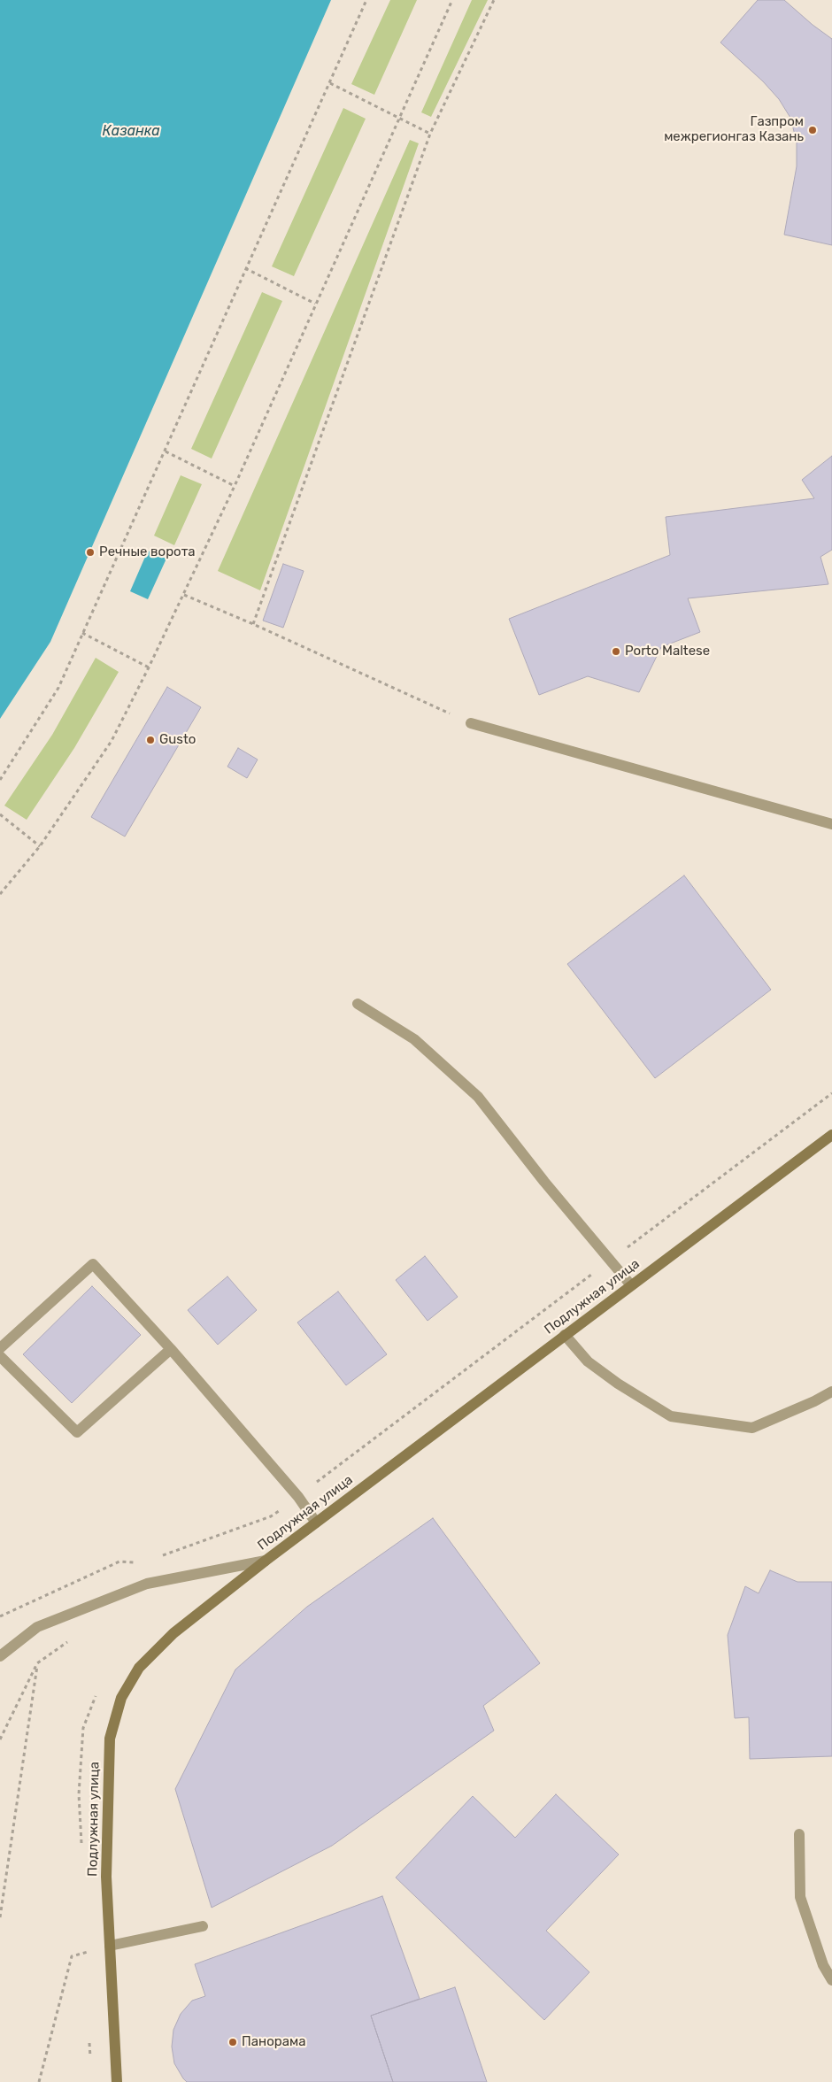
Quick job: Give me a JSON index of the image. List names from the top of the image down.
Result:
{
  "streets": {
    "street": ["Подлужная улица"]
  },
  "water": ["Казанка"],
  "places": [
    "Газпром межрегионгаз Казань",
    "Речные ворота",
    "Porto Maltese",
    "Gusto",
    "Панорама"
  ]
}
